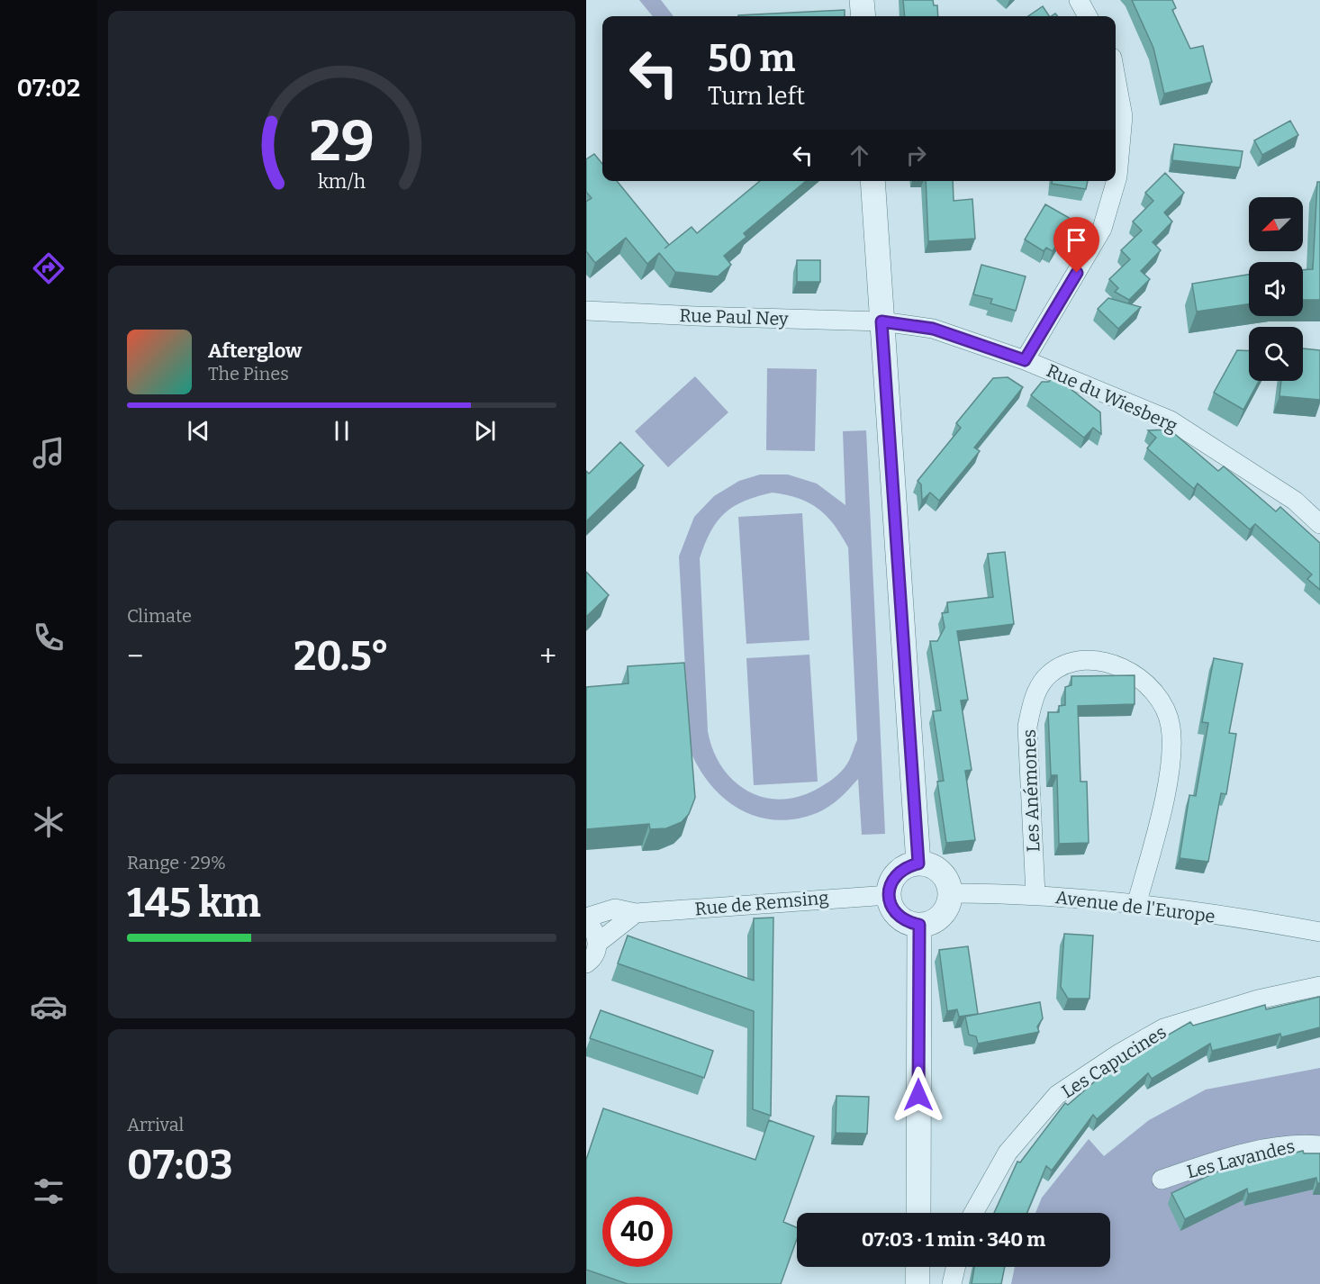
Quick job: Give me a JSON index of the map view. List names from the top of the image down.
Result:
{
  "streets": {
    "street": [
      "Rue Paul Ney",
      "Rue du Wiesberg",
      "Les Anémones",
      "Rue de Remsing",
      "Avenue de l'Europe",
      "Les Capucines",
      "Les Lavandes"
    ]
  },
  "crossings": [
    ["Rue Paul Ney", "Rue du Wiesberg"],
    ["Les Anémones", "Avenue de l'Europe"],
    ["Rue de Remsing", "Avenue de l'Europe"]
  ],
  "north": "bottom left",
  "page": {
    "tabs": "07:02",
    "turn": ["50 m", "Turn left"],
    "song": ["Afterglow", "The Pines"],
    "tile": [
      "Climate",
      ["Range · 29%", "145 km"],
      ["Arrival", "07:03"]
    ],
    "heat": ["−", "20.5°", "+"],
    "limit": "40",
    "trip": "07:03 · 1 min · 340 m",
    "gauge": ["29", "km/h"]
  }
}
